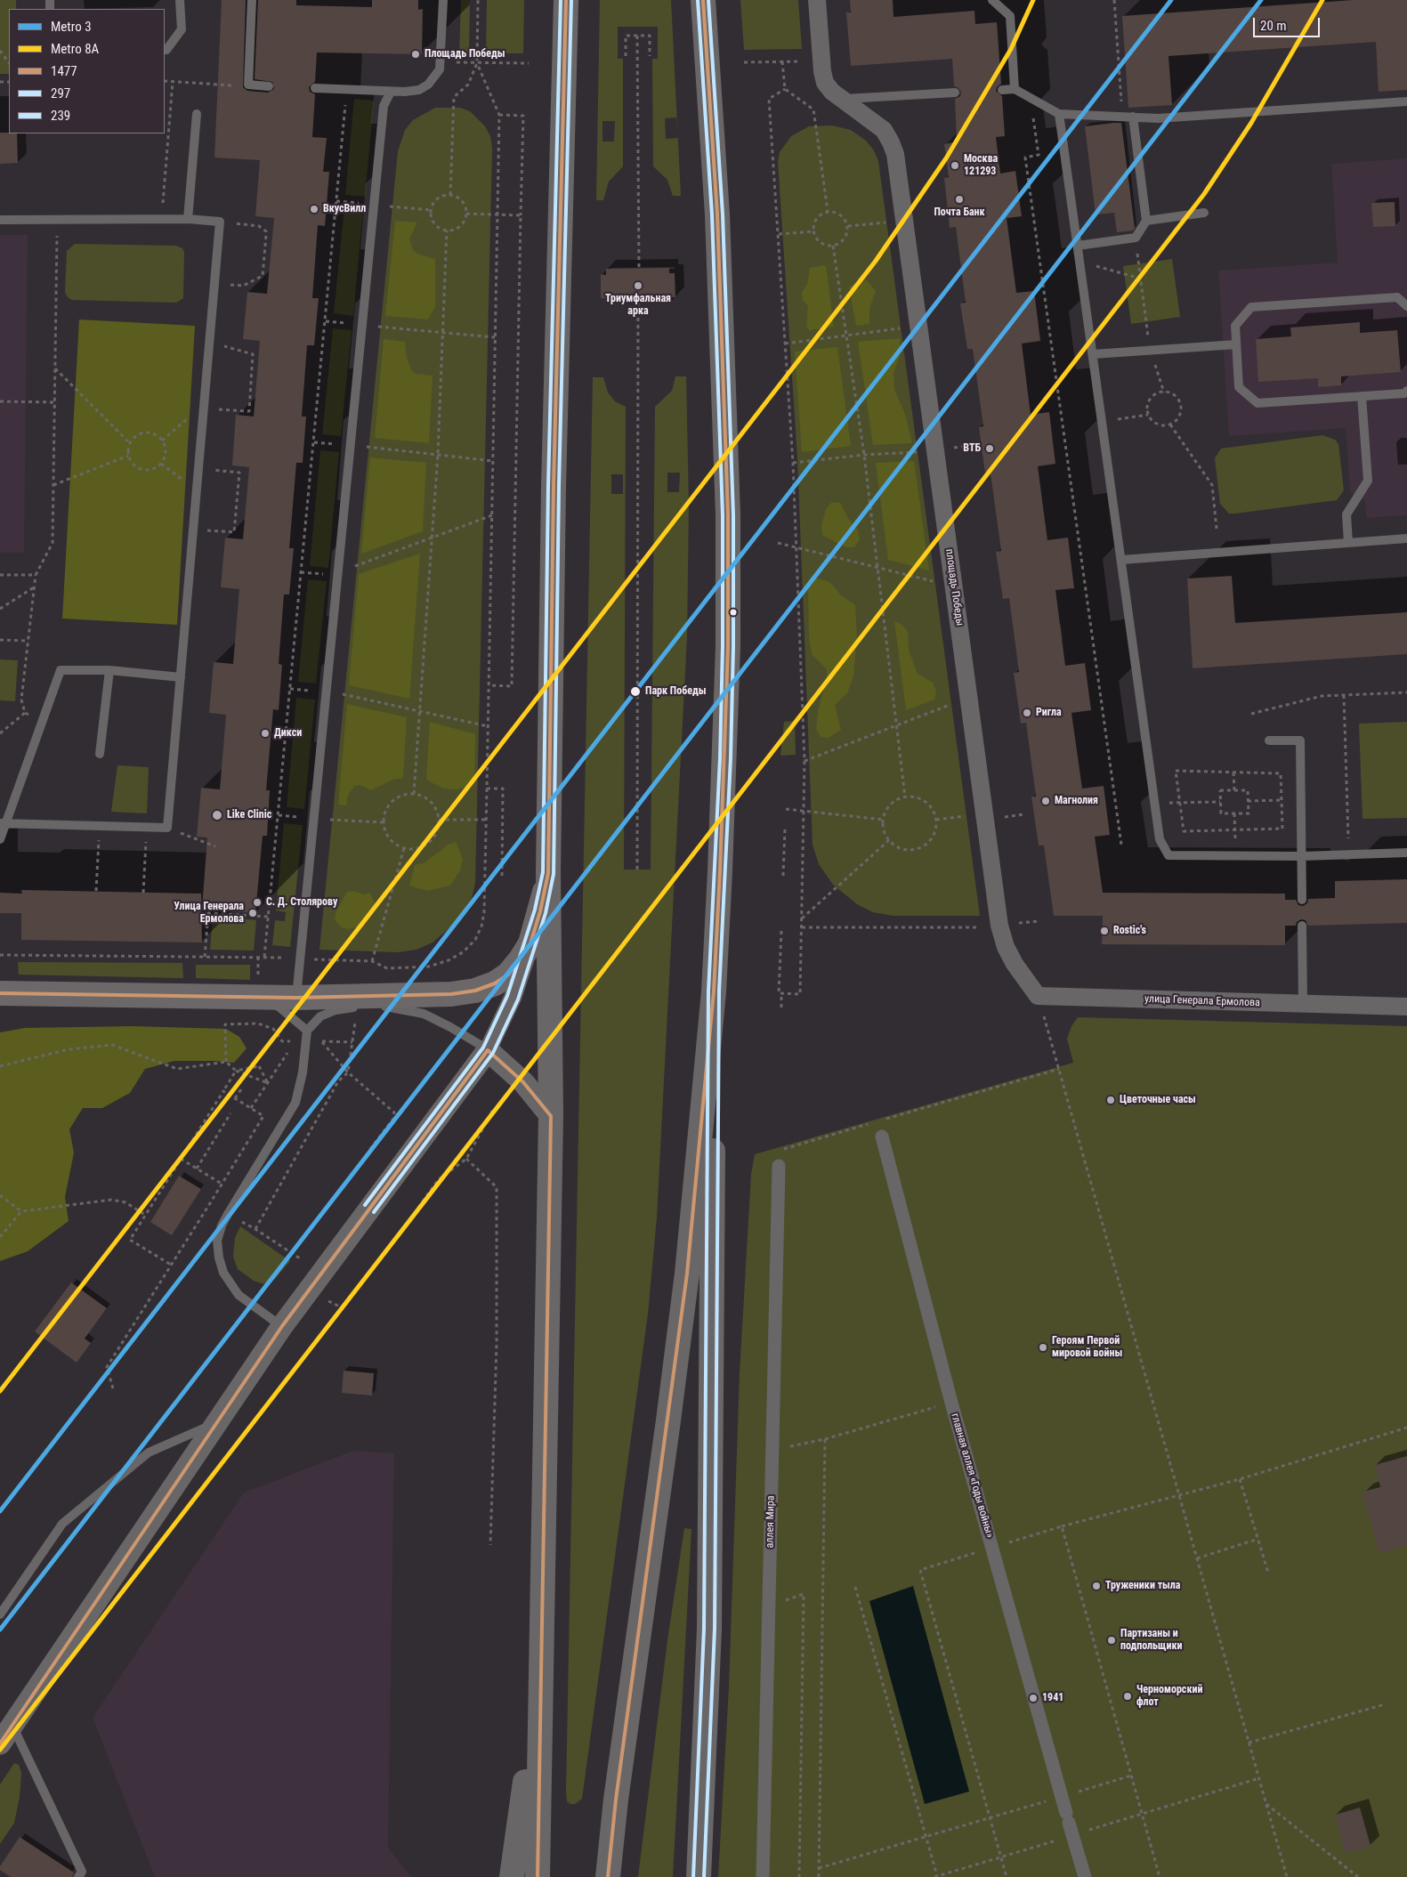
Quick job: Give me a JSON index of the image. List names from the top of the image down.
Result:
{
  "streets": {
    "street": [
      "площадь Победы",
      "улица Генерала Ермолова",
      "главная аллея «Годы войны»",
      "аллея Мира"
    ]
  },
  "crossings": [
    ["площадь Победы", "улица Генерала Ермолова"]
  ],
  "places": [
    "Площадь Победы",
    "Москва 121293",
    "Почта Банк",
    "ВкусВилл",
    "Триумфальная арка",
    "ВТБ",
    "Парк Победы",
    "Ригла",
    "Дикси",
    "Магнолия",
    "Like Clinic",
    "С. Д. Столярову",
    "Улица Генерала Ермолова",
    "Rostic's",
    "Цветочные часы",
    "Героям Первой мировой войны",
    "Труженики тыла",
    "Партизаны и подпольщики",
    "Черноморский флот",
    "1941"
  ],
  "lines": [
    "metro line 3",
    "metro line 8А",
    "transit line 1477",
    "transit line 297",
    "transit line 239"
  ],
  "legend": [
    "Metro 3",
    "Metro 8А",
    "1477",
    "297",
    "239"
  ],
  "scale_bar": "20 m"
}
